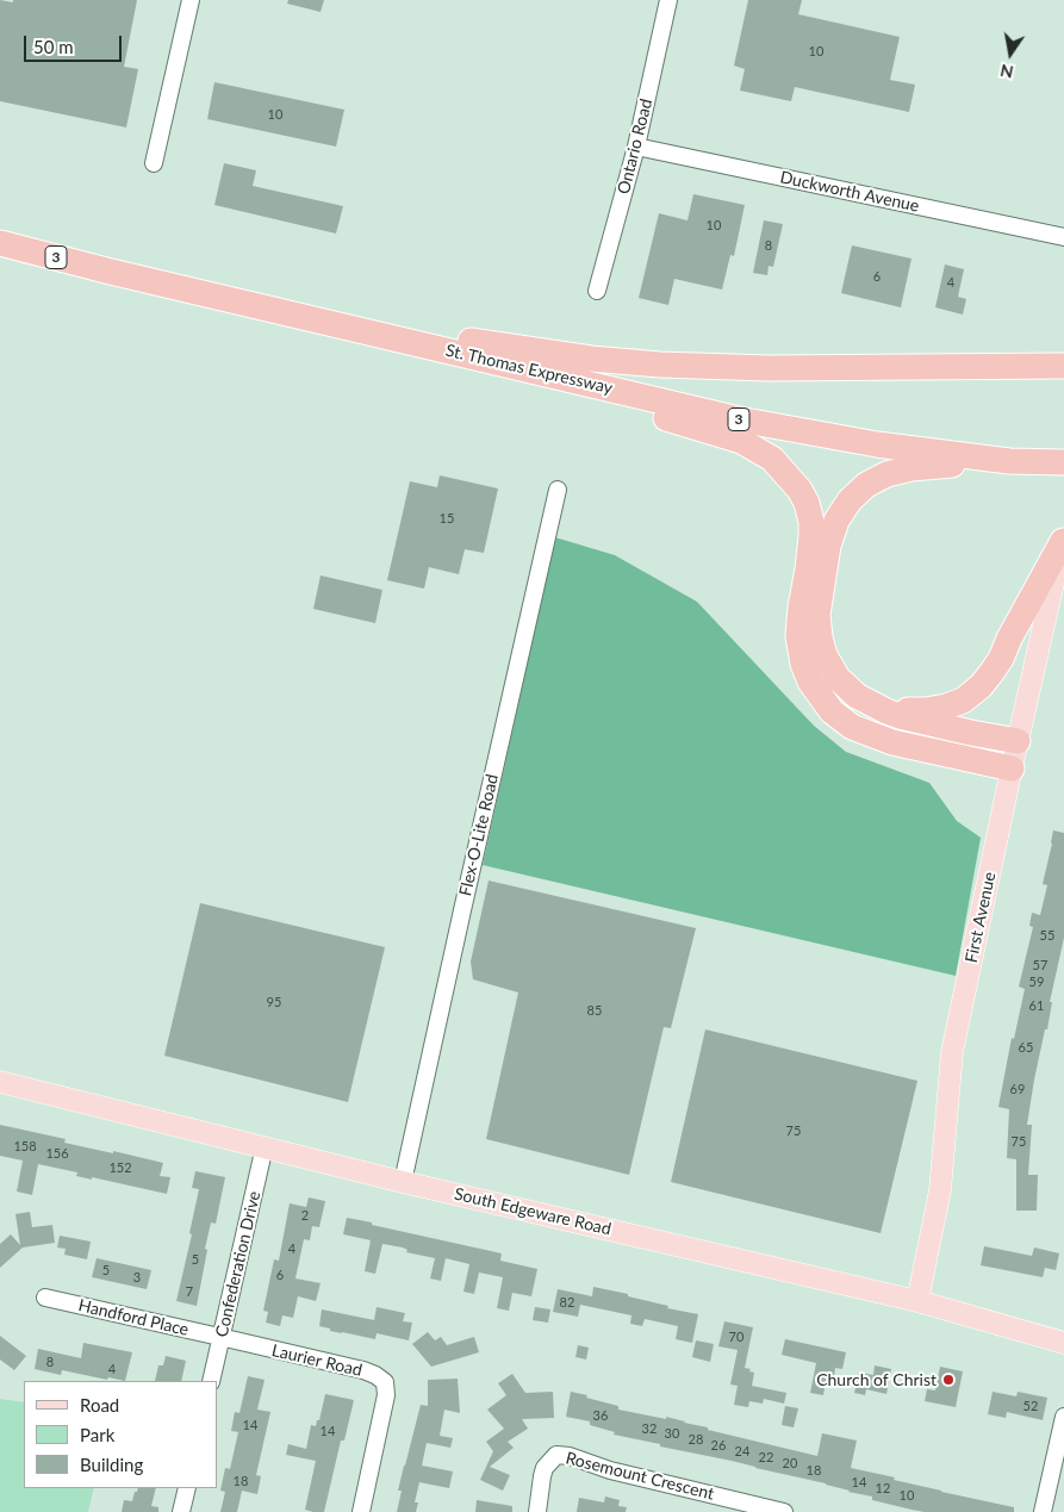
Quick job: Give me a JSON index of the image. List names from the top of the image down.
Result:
{
  "streets": {
    "highway": ["3", "St. Thomas Expressway"],
    "main road": ["First Avenue", "South Edgeware Road"],
    "street": [
      "Ontario Road",
      "Duckworth Avenue",
      "Flex-O-Lite Road",
      "Confederation Drive",
      "Handford Place",
      "Laurier Road",
      "Rosemount Crescent"
    ]
  },
  "crossings": [
    ["Ontario Road", "Duckworth Avenue"],
    ["Flex-O-Lite Road", "South Edgeware Road"],
    ["First Avenue", "South Edgeware Road"],
    ["South Edgeware Road", "Confederation Drive"],
    ["Confederation Drive", "Handford Place"],
    ["Confederation Drive", "Laurier Road"],
    ["Handford Place", "Laurier Road"]
  ],
  "places": ["Church of Christ"],
  "house_numbers": [
    "10",
    "10",
    "10",
    "8",
    "6",
    "4",
    "15",
    "55",
    "57",
    "59",
    "95",
    "61",
    "85",
    "65",
    "69",
    "75",
    "75",
    "158",
    "156",
    "152",
    "2",
    "4",
    "5",
    "5",
    "6",
    "3",
    "7",
    "82",
    "70",
    "8",
    "4",
    "52",
    "36",
    "14",
    "32",
    "14",
    "30",
    "28",
    "26",
    "24",
    "22",
    "20",
    "18",
    "18",
    "14",
    "12",
    "10"
  ],
  "legend": ["Road", "Park", "Building"],
  "scale_bar": "50 m",
  "north": "bottom"
}
